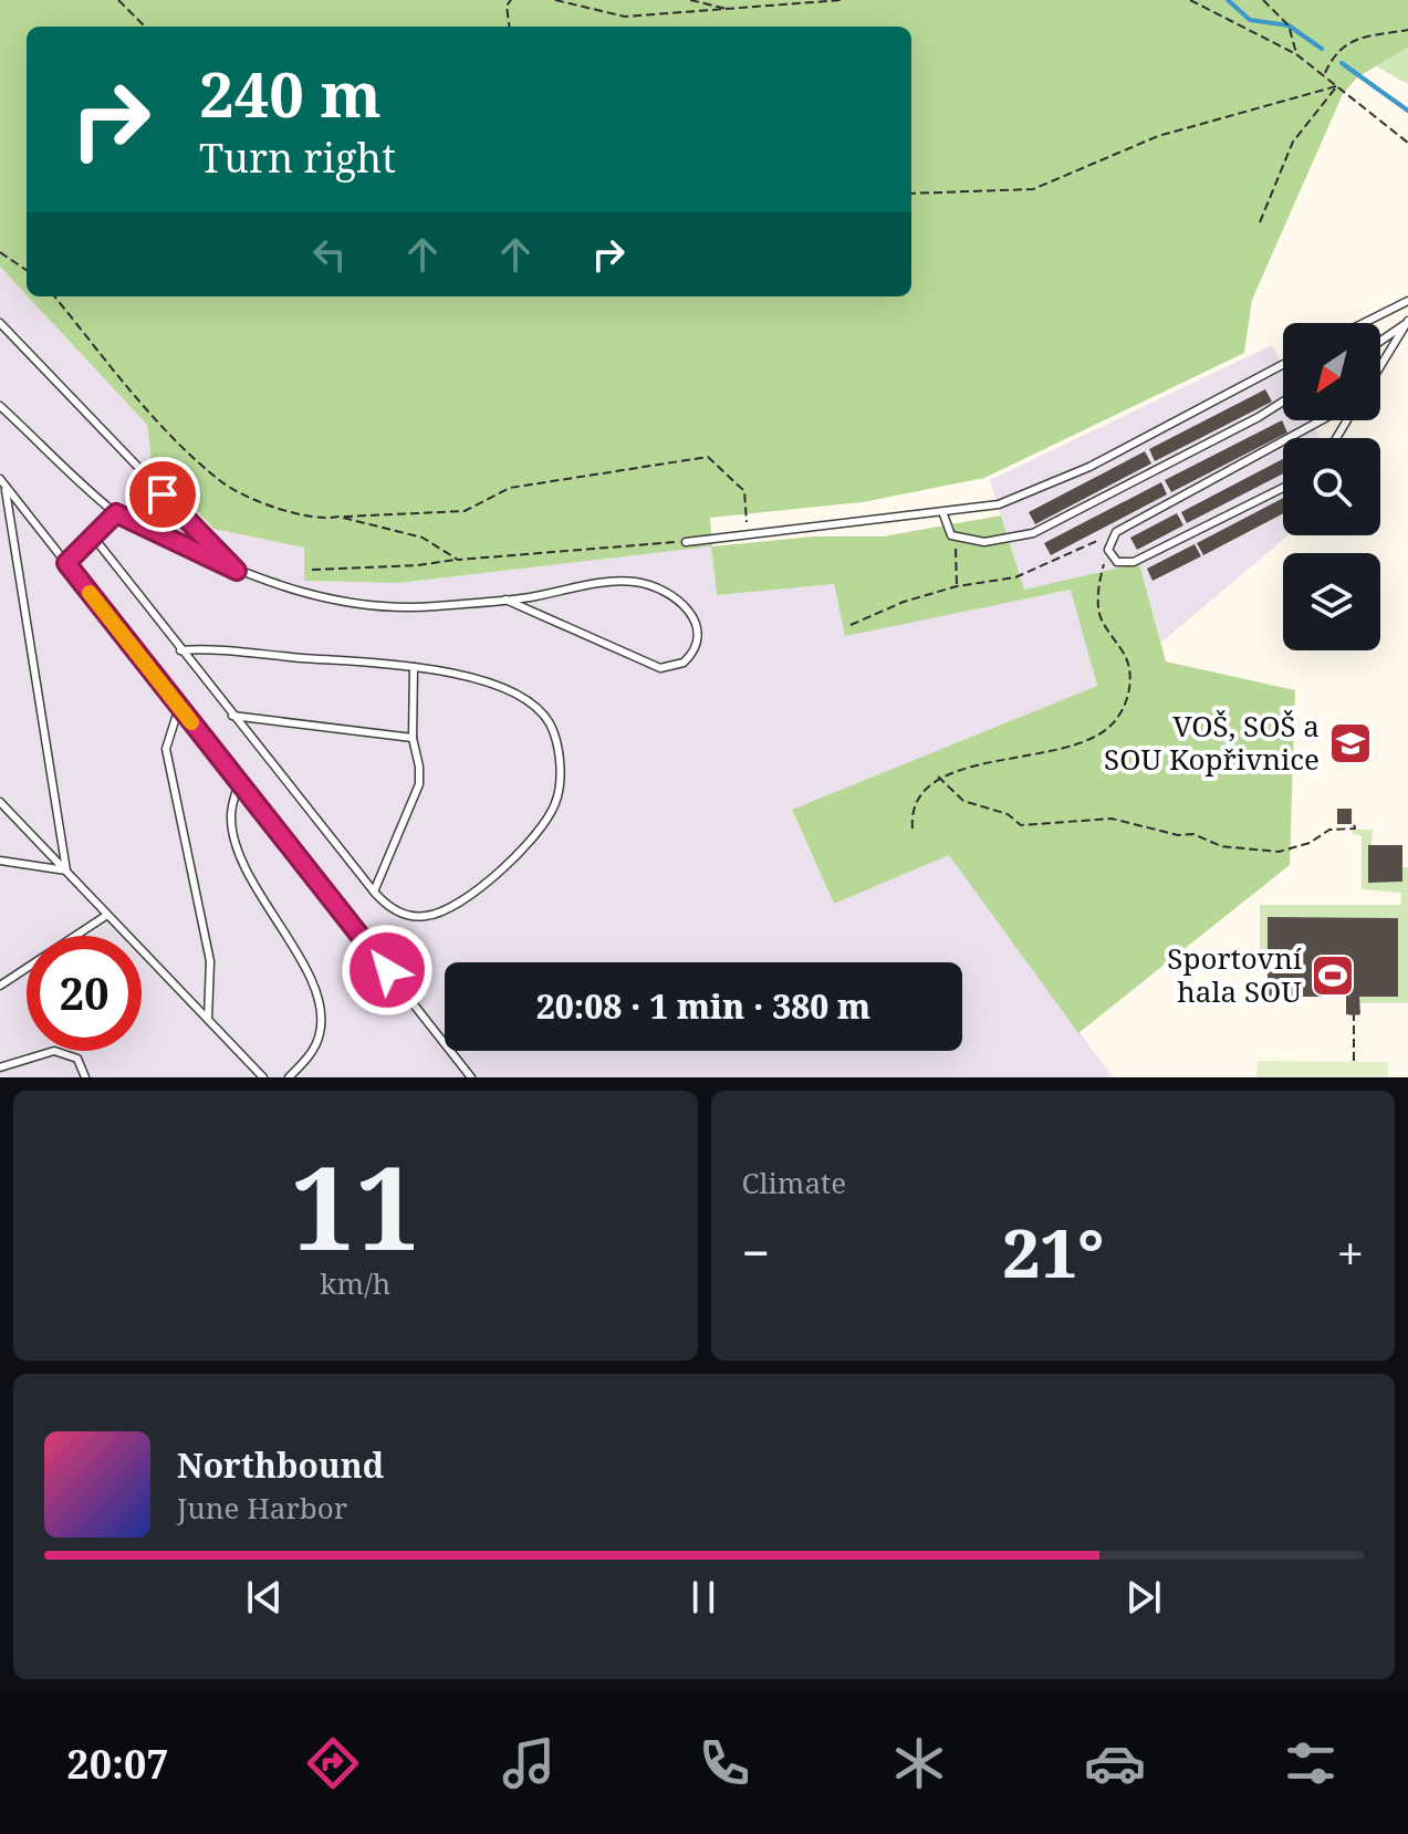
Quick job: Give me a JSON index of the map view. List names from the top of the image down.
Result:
{
  "places": {
    "school or university": ["VOŠ, SOŠ a SOU Kopřivnice"],
    "sports": ["Sportovní hala SOU"]
  },
  "north": "bottom left",
  "page": {
    "turn": ["240 m", "Turn right"],
    "limit": "20",
    "trip": "20:08 · 1 min · 380 m",
    "tile": [
      ["11", "km/h"],
      "Climate"
    ],
    "heat": ["−", "21°", "+"],
    "song": ["Northbound", "June Harbor"],
    "tabs": "20:07"
  }
}
